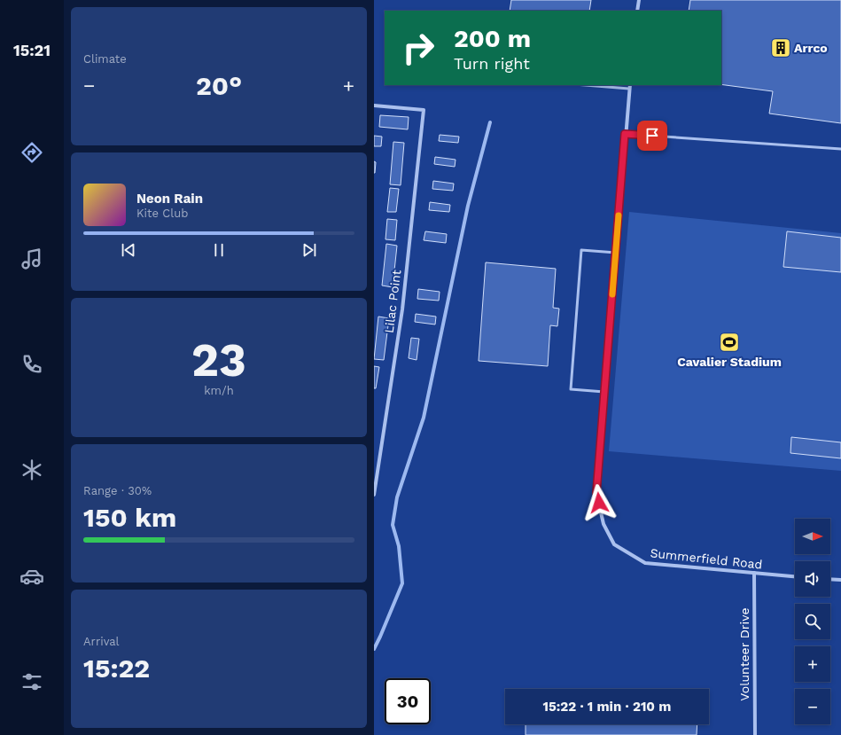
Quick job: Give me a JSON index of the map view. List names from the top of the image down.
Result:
{
  "streets": {
    "street": ["Lilac Point", "Summerfield Road", "Volunteer Drive"]
  },
  "crossings": [
    ["Summerfield Road", "Volunteer Drive"]
  ],
  "places": {
    "building": ["Arrco"],
    "sports": ["Cavalier Stadium"]
  },
  "north": "right",
  "page": {
    "tabs": "15:21",
    "tile": [
      "Climate",
      ["23", "km/h"],
      ["Range · 30%", "150 km"],
      ["Arrival", "15:22"]
    ],
    "turn": ["200 m", "Turn right"],
    "heat": ["−", "20°", "+"],
    "song": ["Neon Rain", "Kite Club"],
    "map_buttons": ["+", "−"],
    "limit": "30",
    "trip": "15:22 · 1 min · 210 m"
  }
}
